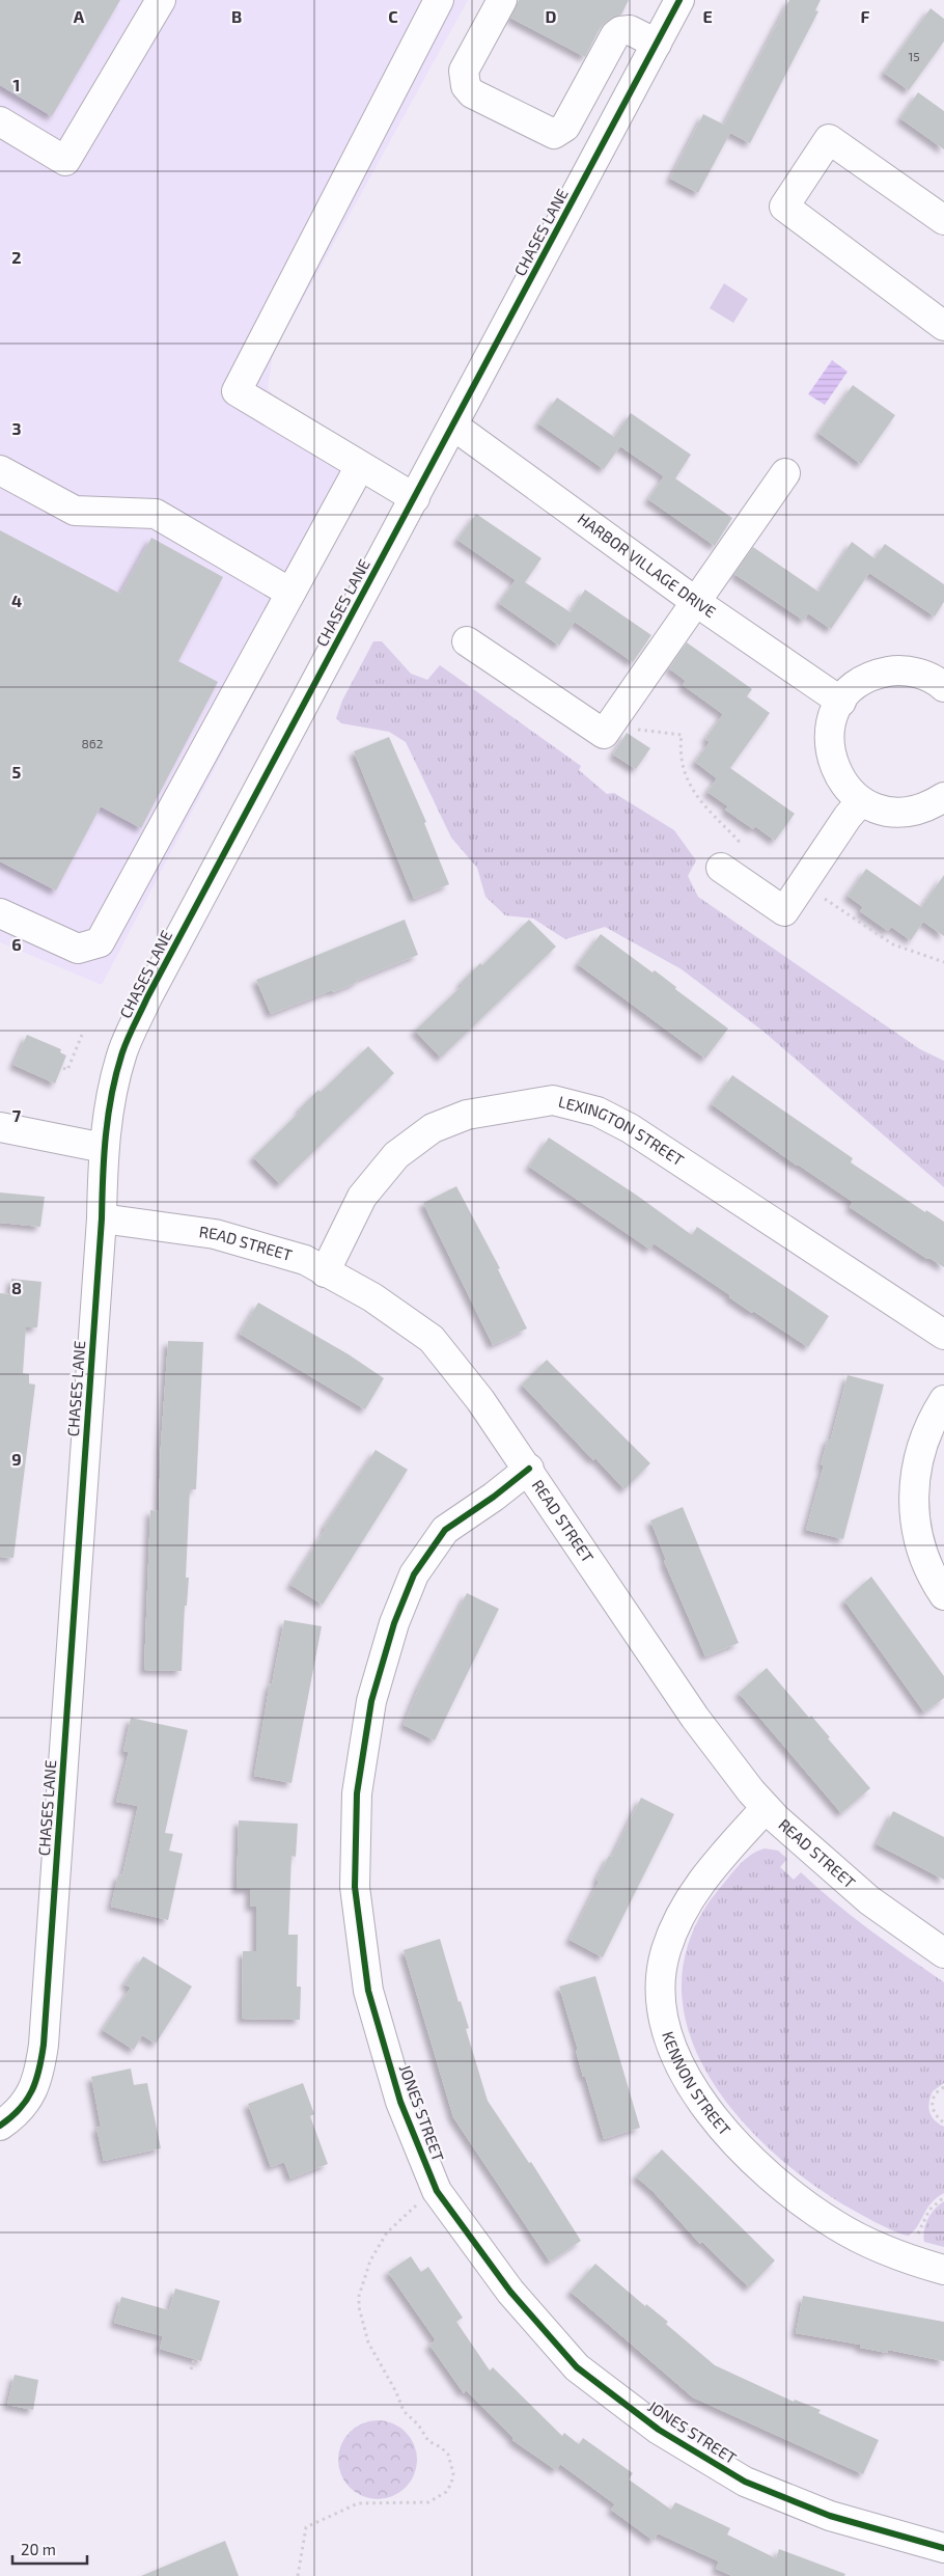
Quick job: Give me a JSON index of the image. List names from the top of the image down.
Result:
{
  "streets": {
    "street": [
      "CHASES LANE",
      "HARBOR VILLAGE DRIVE",
      "LEXINGTON STREET",
      "READ STREET",
      "KENNON STREET",
      "JONES STREET"
    ]
  },
  "crossings": [
    ["CHASES LANE", "HARBOR VILLAGE DRIVE"],
    ["CHASES LANE", "READ STREET"],
    ["LEXINGTON STREET", "READ STREET"],
    ["READ STREET", "KENNON STREET"],
    ["READ STREET", "JONES STREET"]
  ],
  "house_numbers": ["15", "862"],
  "scale_bar": "20 m",
  "grid": {
    "columns": [
      "A",
      "B",
      "C",
      "D",
      "E",
      "F"
    ],
    "rows": [
      "1",
      "2",
      "3",
      "4",
      "5",
      "6",
      "7",
      "8",
      "9"
    ]
  }
}
